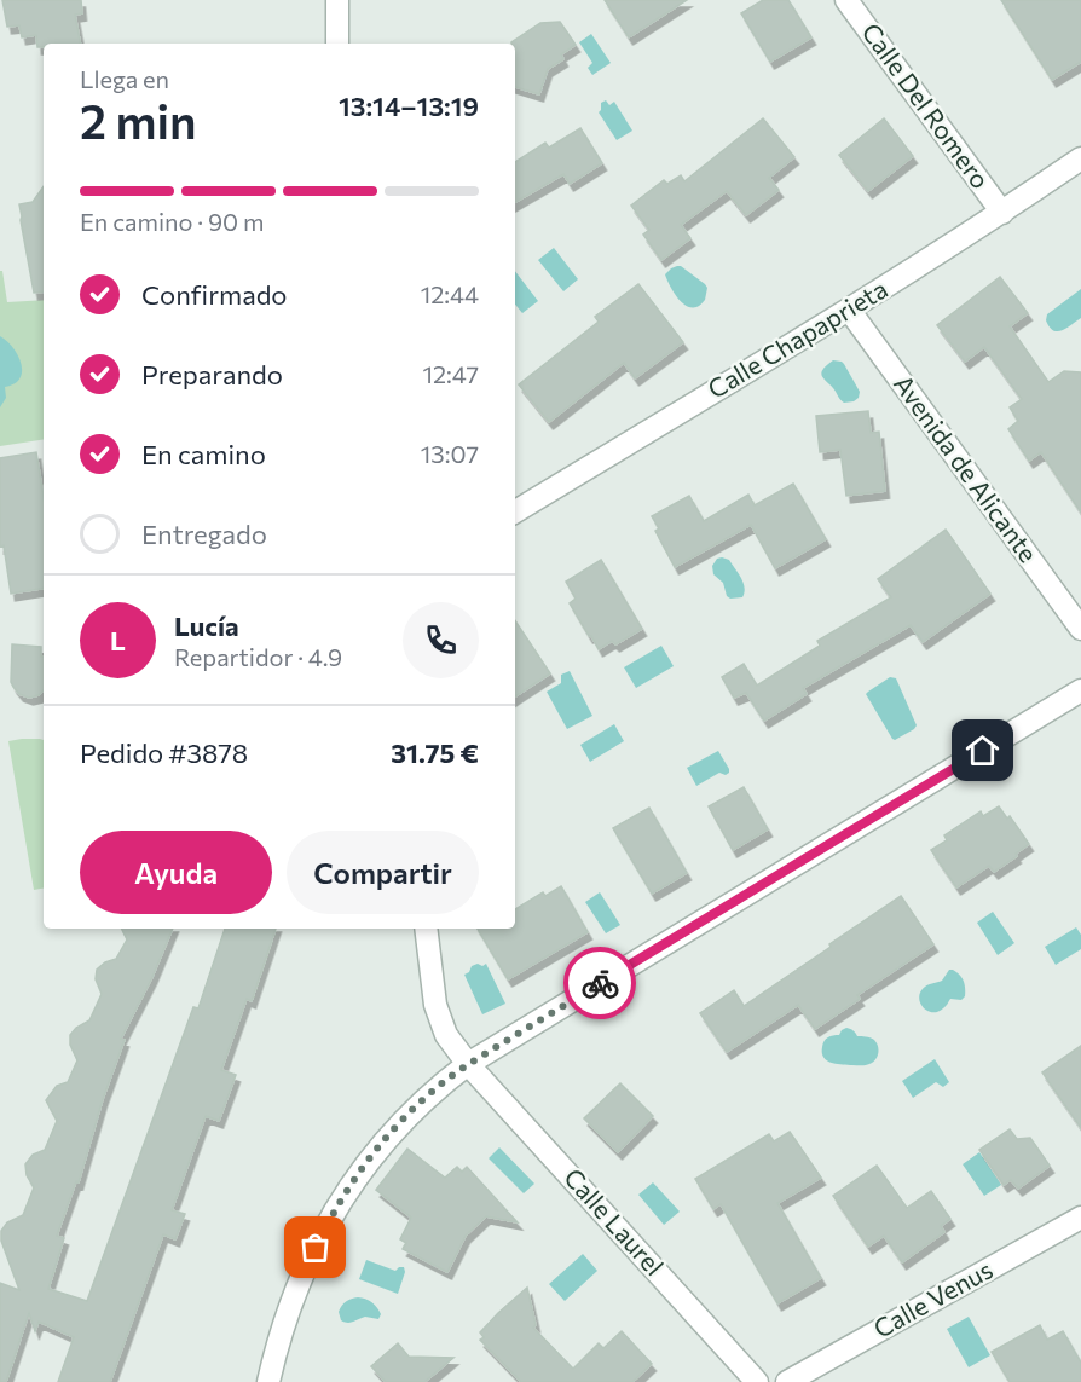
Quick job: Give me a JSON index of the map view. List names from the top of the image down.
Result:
{
  "streets": {
    "street": [
      "Calle Del Romero",
      "Calle Chapaprieta",
      "Avenida de Alicante",
      "Calle Laurel",
      "Calle Venus"
    ]
  },
  "crossings": [
    ["Calle Del Romero", "Calle Chapaprieta"],
    ["Calle Chapaprieta", "Avenida de Alicante"]
  ],
  "page": {
    "heading": ["2 min", "Llega en", "13:14–13:19"],
    "panel": [
      "Lucía",
      "Repartidor · 4.9",
      "Pedido #3878",
      "31.75 €"
    ],
    "bar": "En camino · 90 m",
    "list": [
      ["Confirmado", "12:44"],
      ["Preparando", "12:47"],
      ["En camino", "13:07"],
      "Entregado"
    ],
    "round": "L",
    "buttons": ["Ayuda", "Compartir"]
  }
}
